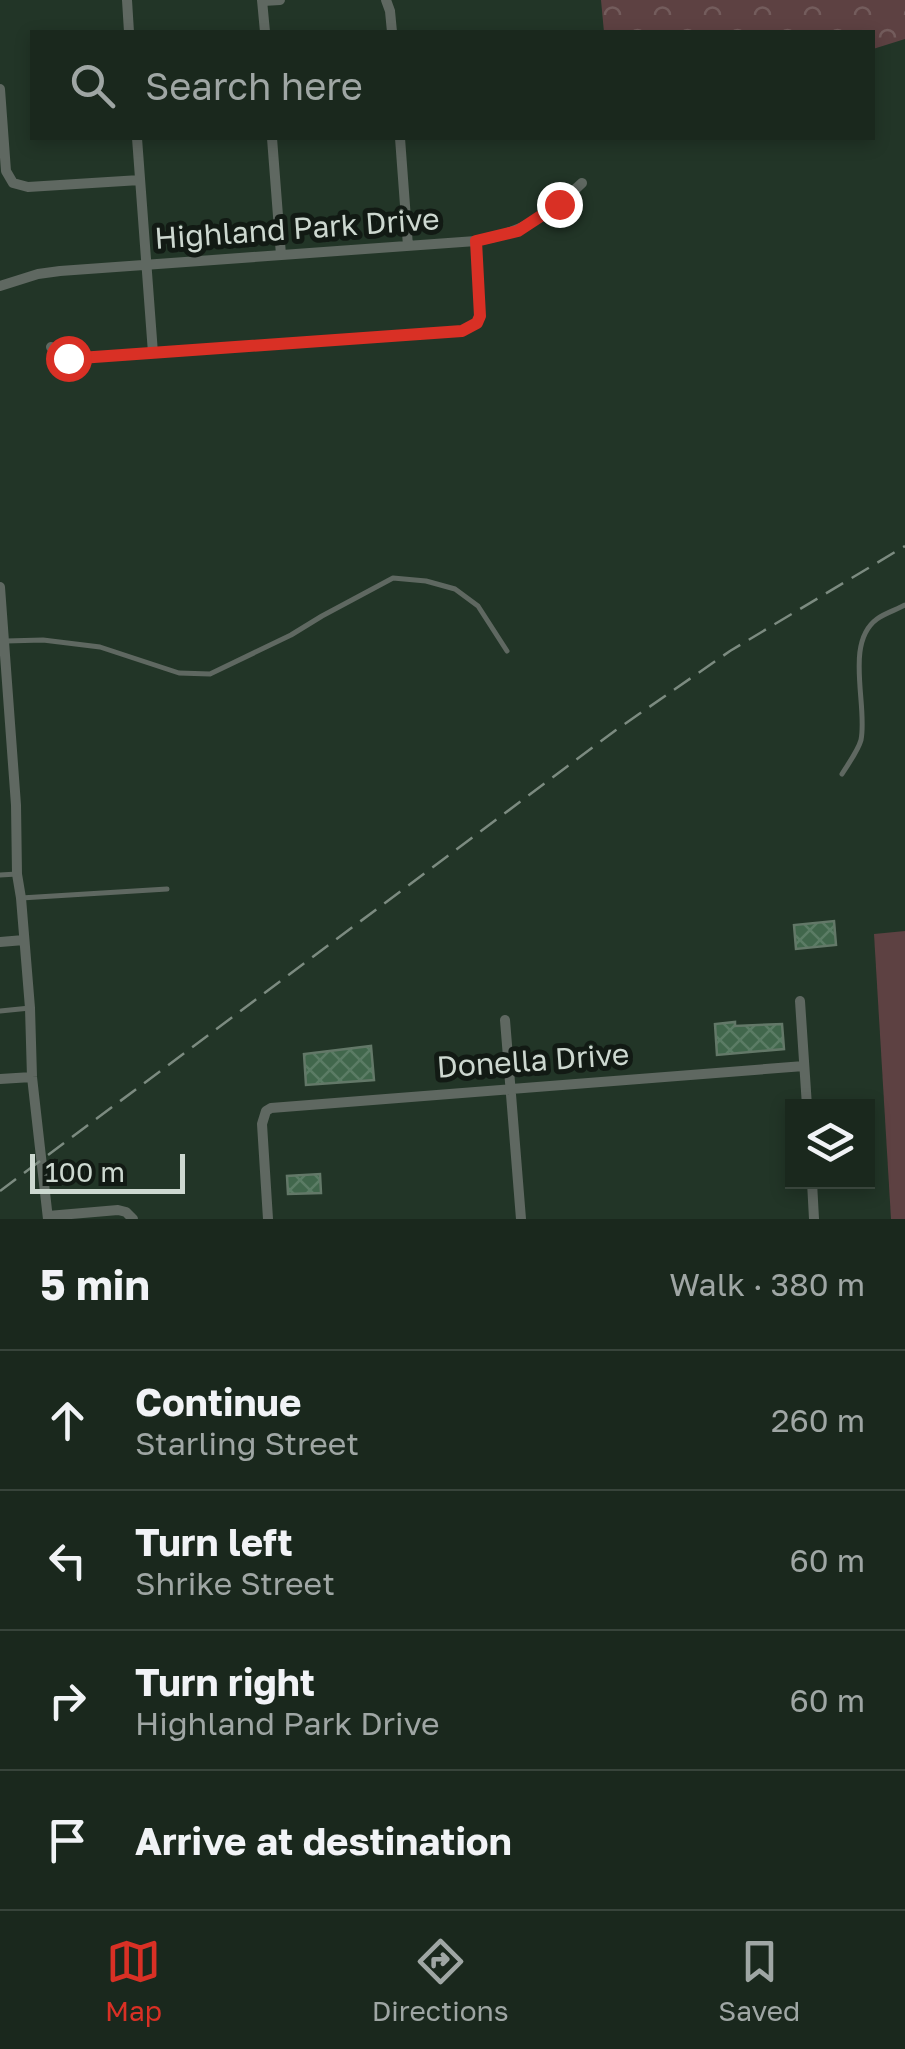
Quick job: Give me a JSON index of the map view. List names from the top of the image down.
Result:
{
  "streets": {
    "street": ["Highland Park Drive", "Donella Drive"]
  },
  "scale_bar": "100 m",
  "page": {
    "search": "Search here",
    "scale": "100 m",
    "heading": ["5 min", "Walk · 380 m"],
    "list": [
      ["Continue", "Starling Street", "260 m"],
      ["Turn left", "Shrike Street", "60 m"],
      ["Turn right", "Highland Park Drive", "60 m"],
      "Arrive at destination"
    ],
    "nav": ["Map", "Directions", "Saved"]
  }
}
